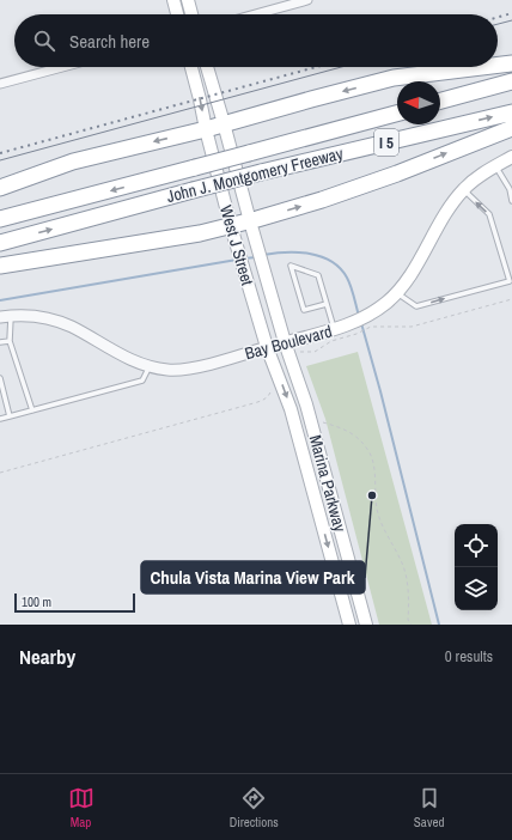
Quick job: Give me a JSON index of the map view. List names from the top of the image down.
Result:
{
  "streets": {
    "highway": ["I 5", "John J. Montgomery Freeway"],
    "main road": ["West J Street", "Bay Boulevard", "Marina Parkway"]
  },
  "crossings": [
    ["West J Street", "Bay Boulevard"],
    ["West J Street", "Marina Parkway"],
    ["Bay Boulevard", "Marina Parkway"]
  ],
  "places": ["Chula Vista Marina View Park"],
  "scale_bar": "100 m",
  "north": "left",
  "page": {
    "search": "Search here",
    "scale": "100 m",
    "heading": ["Nearby", "0 results"],
    "nav": ["Map", "Directions", "Saved"]
  }
}
